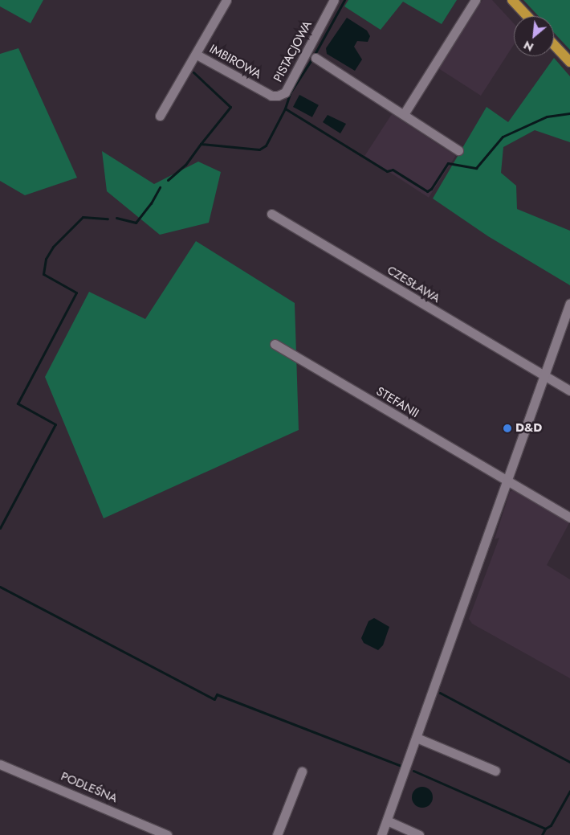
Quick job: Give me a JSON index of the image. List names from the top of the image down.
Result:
{
  "streets": {
    "street": [
      "PISTACJOWA",
      "IMBIROWA",
      "CZESŁAWA",
      "STEFANII",
      "PODLEŚNA"
    ]
  },
  "crossings": [
    ["PISTACJOWA", "IMBIROWA"]
  ],
  "places": ["D&D"],
  "north": "bottom left"
}
